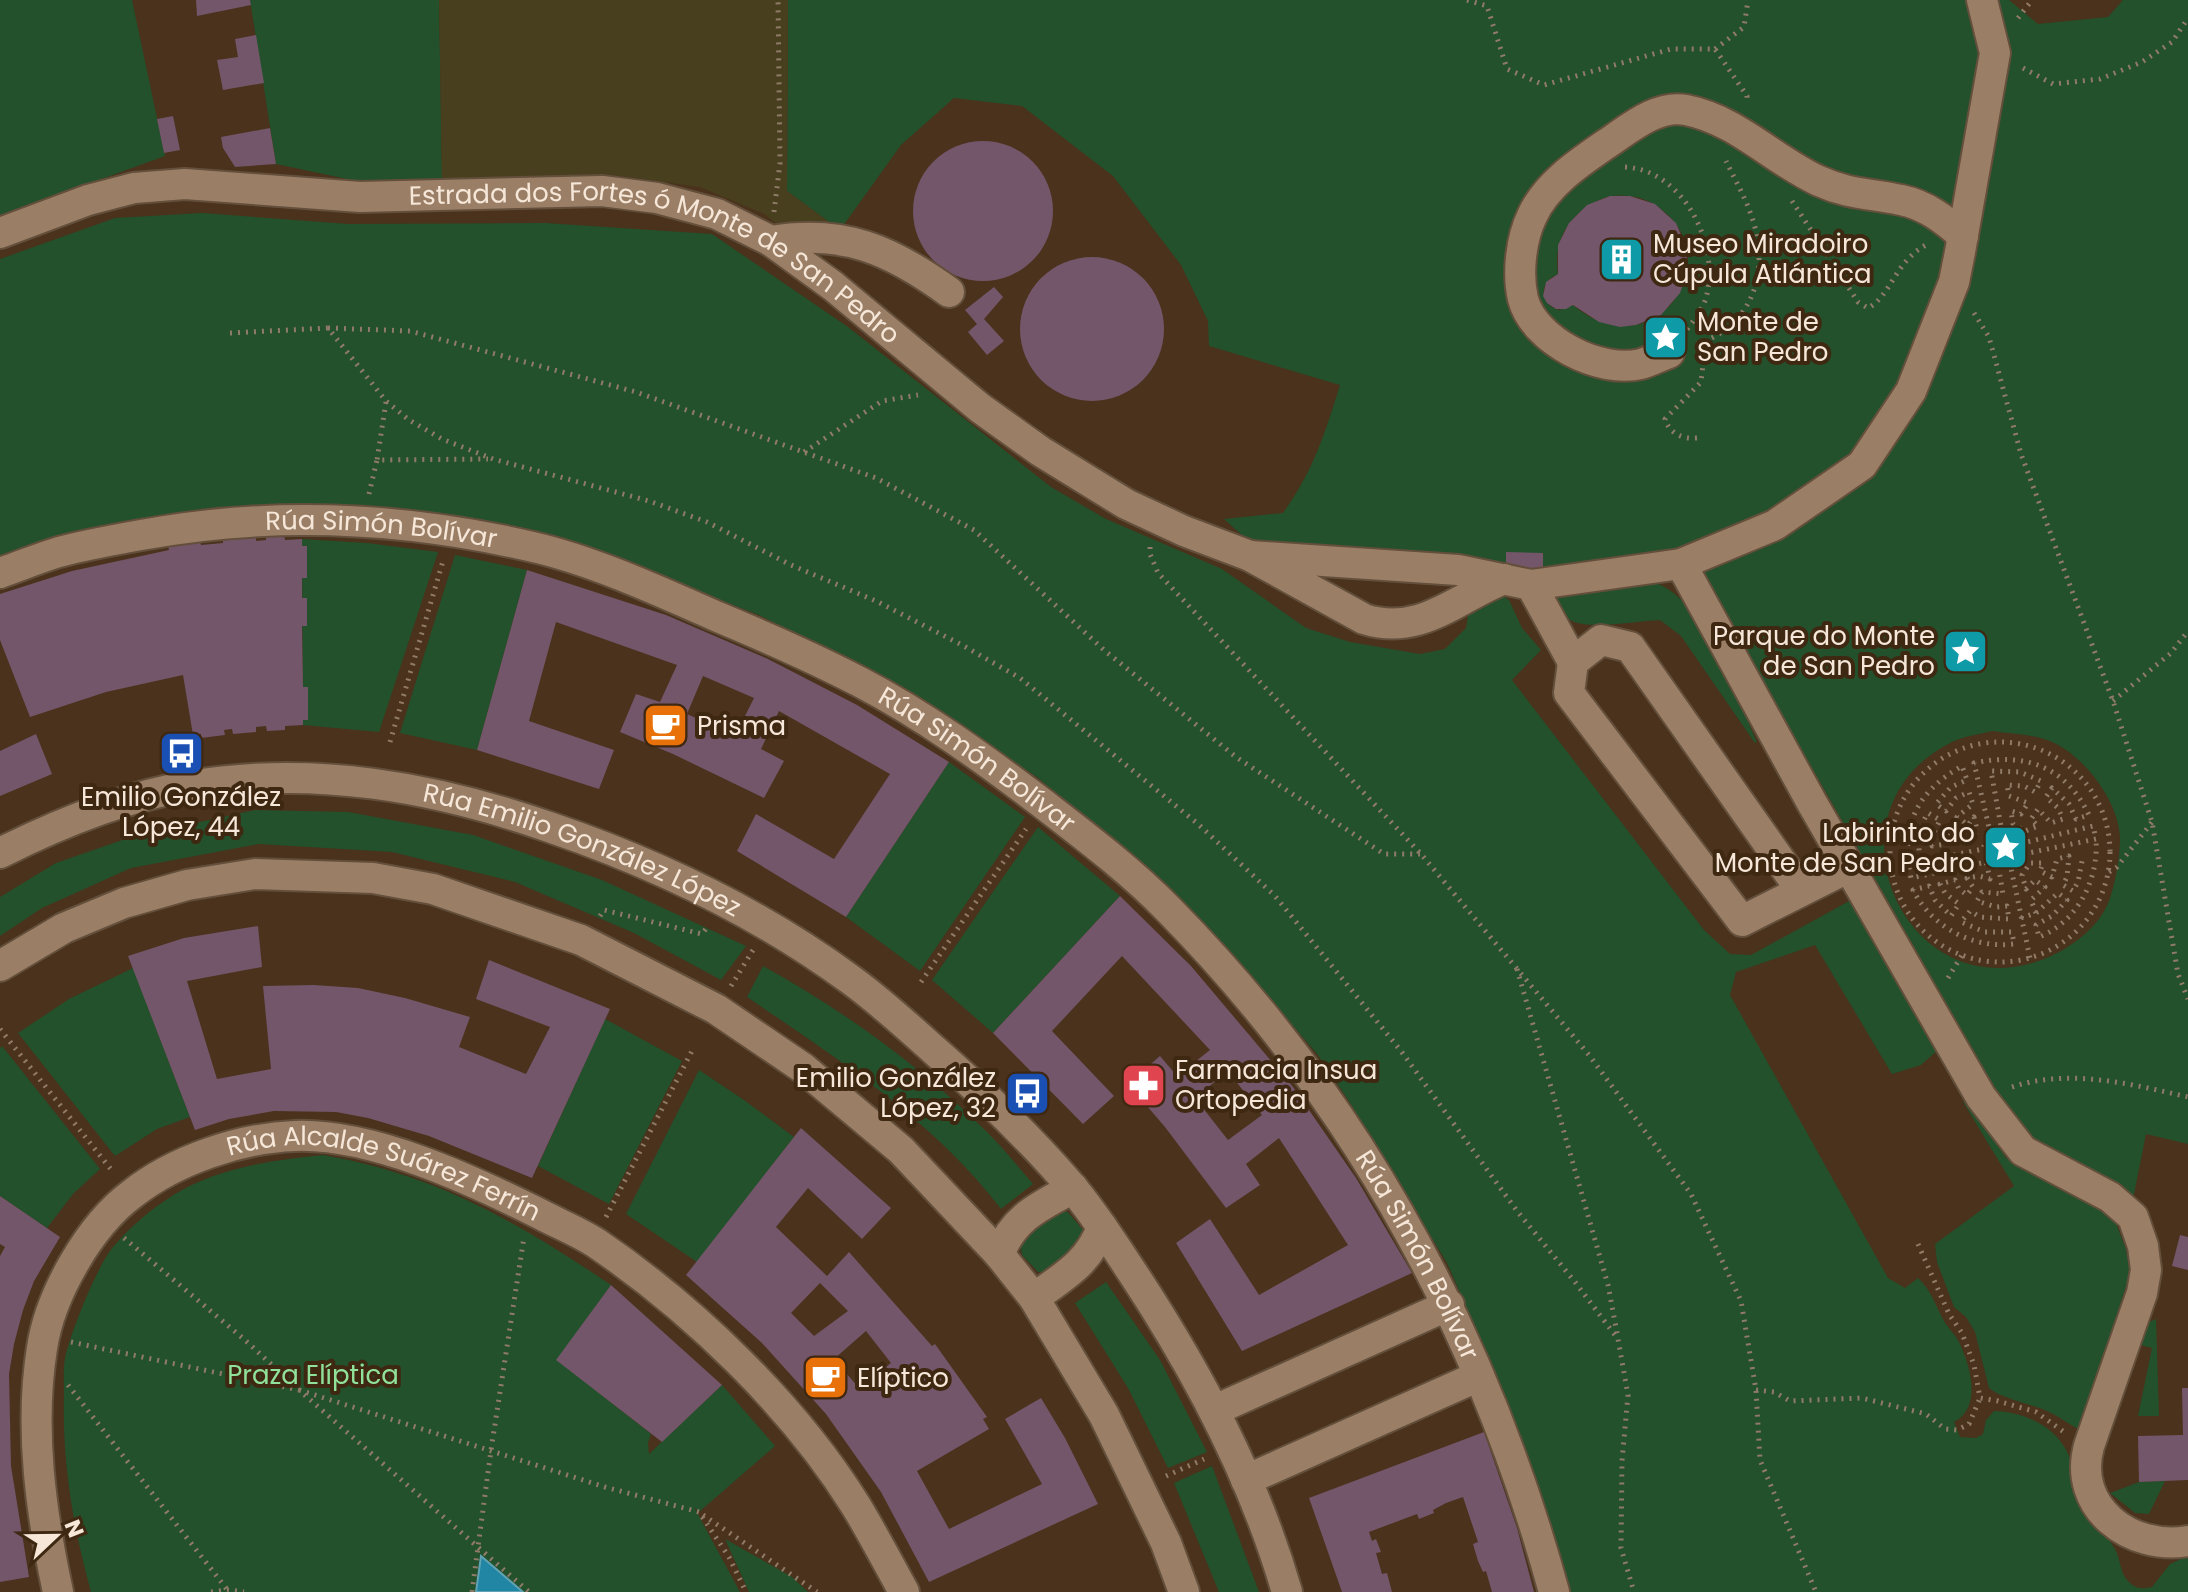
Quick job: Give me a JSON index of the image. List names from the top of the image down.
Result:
{
  "streets": {
    "street": [
      "Estrada dos Fortes ó Monte de San Pedro",
      "Rúa Simón Bolívar",
      "Rúa Emilio González López",
      "Rúa Alcalde Suárez Ferrín"
    ]
  },
  "parks": ["Praza Elíptica"],
  "places": {
    "building": ["Museo Miradoiro Cúpula Atlántica"],
    "place": ["Monte de San Pedro", "Parque do Monte de San Pedro", "Labirinto do Monte de San Pedro"],
    "cafe": ["Prisma", "Elíptico"],
    "bus stop": ["Emilio González López, 44", "Emilio González López, 32"],
    "pharmacy": ["Farmacia Insua Ortopedia"]
  },
  "north": "right"
}
